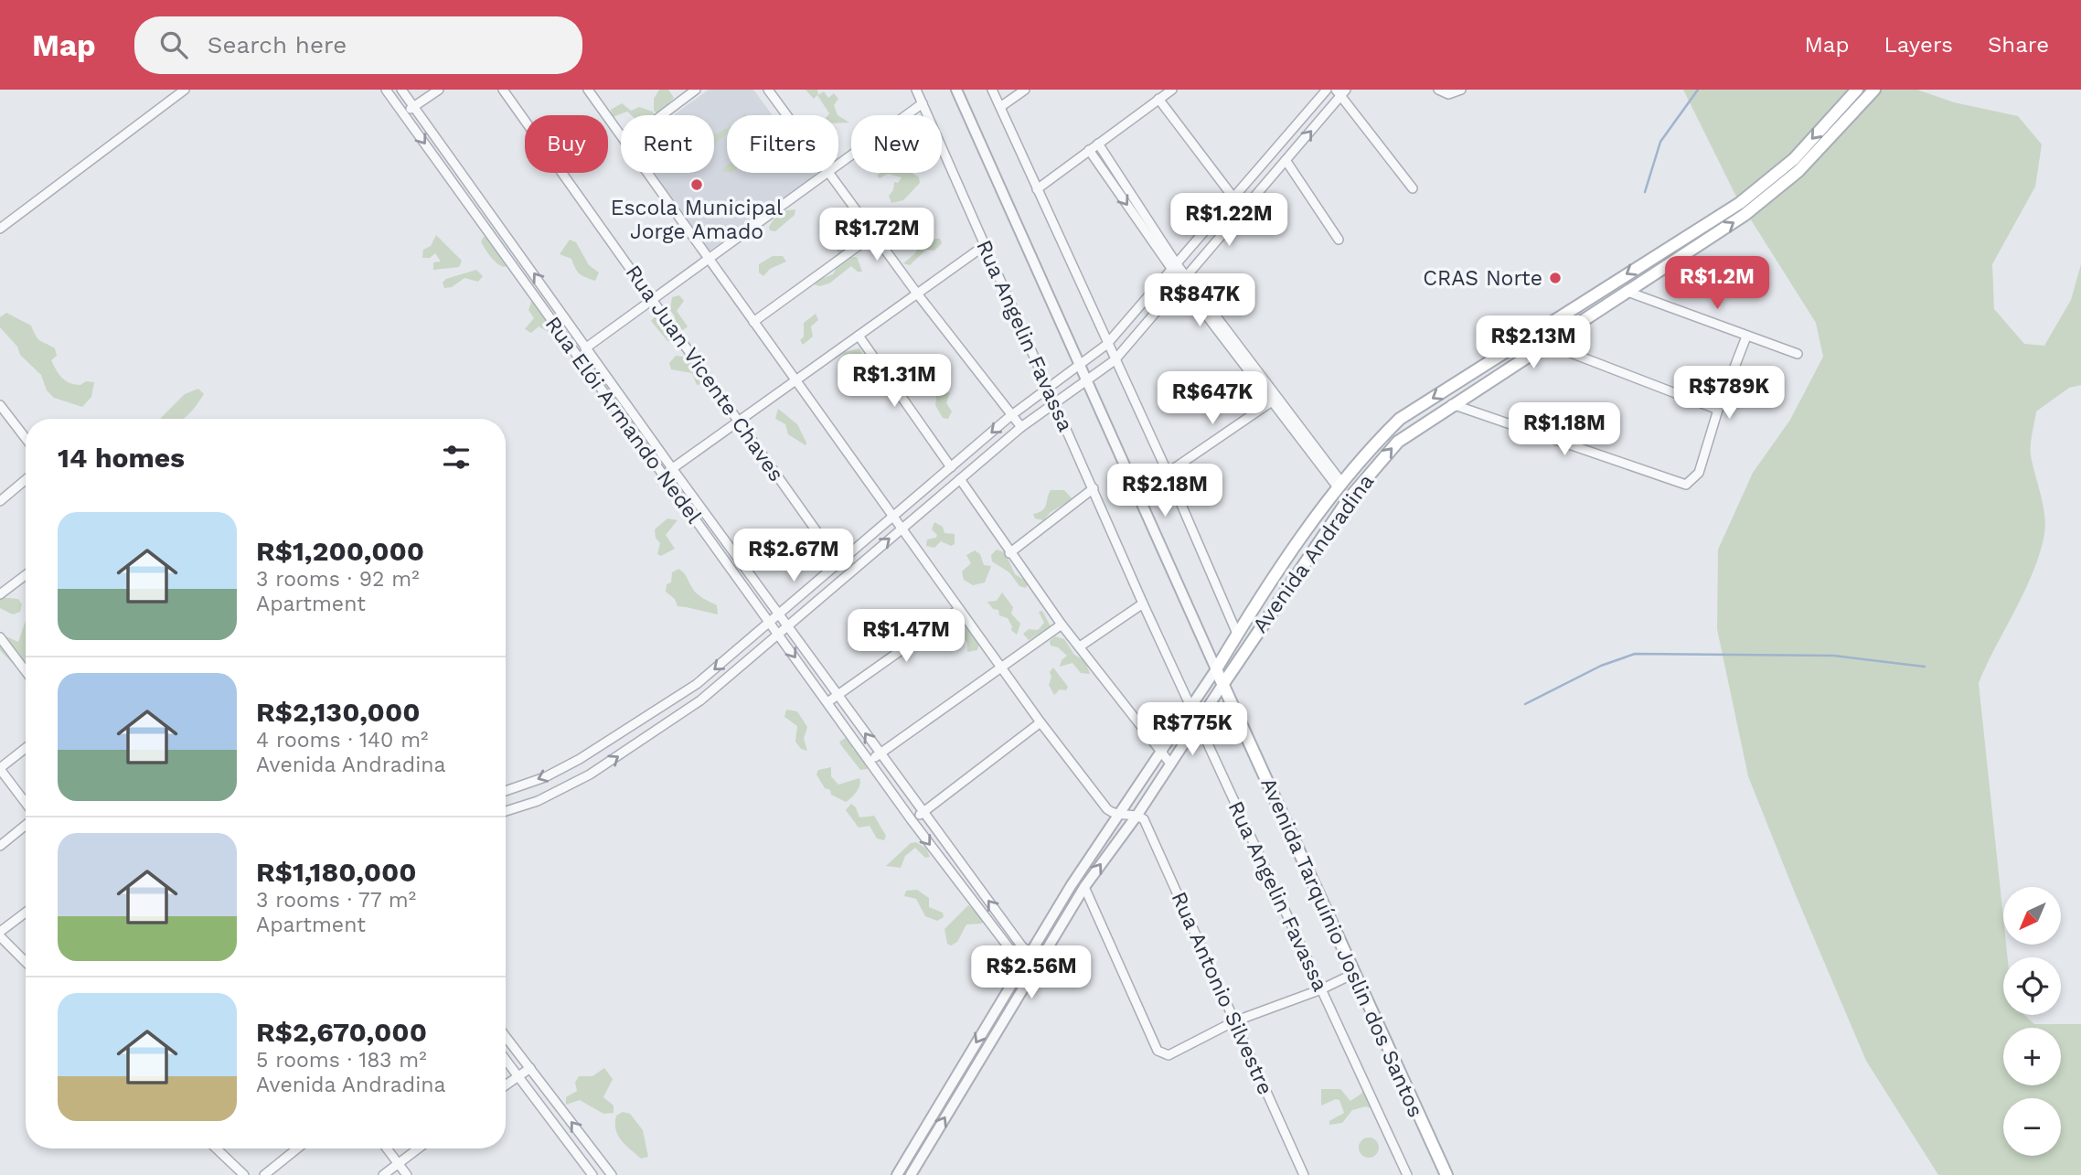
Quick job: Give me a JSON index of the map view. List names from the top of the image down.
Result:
{
  "streets": {
    "main road": ["Avenida Andradina", "Avenida Tarquínio Joslin dos Santos"],
    "street": [
      "Rua Angelin Favassa",
      "Rua Juan Vicente Chaves",
      "Rua Elói Armando Nedel",
      "Rua Antonio Silvestre"
    ]
  },
  "crossings": [
    ["Avenida Andradina", "Avenida Tarquínio Joslin dos Santos"]
  ],
  "places": ["Escola Municipal Jorge Amado", "CRAS Norte"],
  "north": "bottom left",
  "page": {
    "header": "Map",
    "search": "Search here",
    "nav": ["Map", "Layers", "Share"],
    "chip": [
      "Buy",
      "Rent",
      "Filters",
      "New"
    ],
    "price": [
      "R$1.22M",
      "R$1.72M",
      "R$1.2M",
      "R$847K",
      "R$2.13M",
      "R$1.31M",
      "R$789K",
      "R$647K",
      "R$1.18M",
      "R$2.18M",
      "R$2.67M",
      "R$1.47M",
      "R$775K",
      "R$2.56M"
    ],
    "heading": "14 homes",
    "list": [
      {
        "name": "R$1,200,000",
        "note": "3 rooms · 92 m² · Apartment"
      },
      {
        "name": "R$2,130,000",
        "note": "4 rooms · 140 m² · Avenida Andradina"
      },
      {
        "name": "R$1,180,000",
        "note": "3 rooms · 77 m² · Apartment"
      },
      {
        "name": "R$2,670,000",
        "note": "5 rooms · 183 m² · Avenida Andradina"
      }
    ],
    "map_buttons": ["+", "−"]
  }
}
